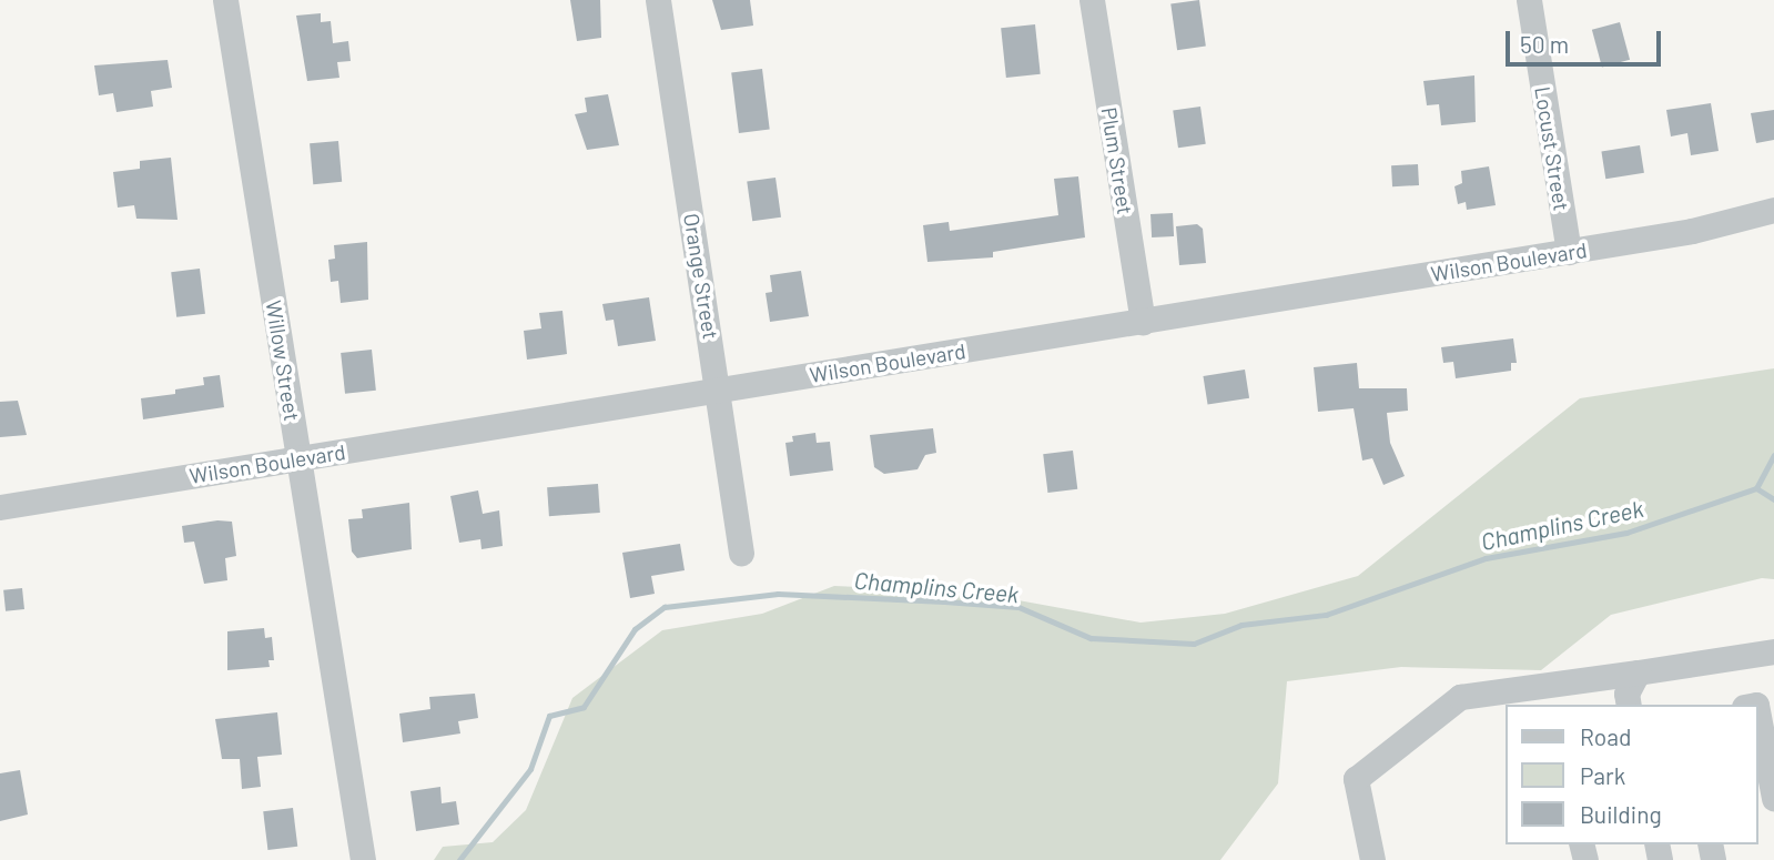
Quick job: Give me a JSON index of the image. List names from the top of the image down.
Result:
{
  "streets": {
    "street": [
      "Locust Street",
      "Plum Street",
      "Wilson Boulevard",
      "Orange Street",
      "Willow Street"
    ]
  },
  "crossings": [
    ["Locust Street", "Wilson Boulevard"],
    ["Plum Street", "Wilson Boulevard"],
    ["Wilson Boulevard", "Orange Street"],
    ["Wilson Boulevard", "Willow Street"]
  ],
  "water": ["Champlins Creek"],
  "legend": ["Road", "Park", "Building"],
  "scale_bar": "50 m"
}
